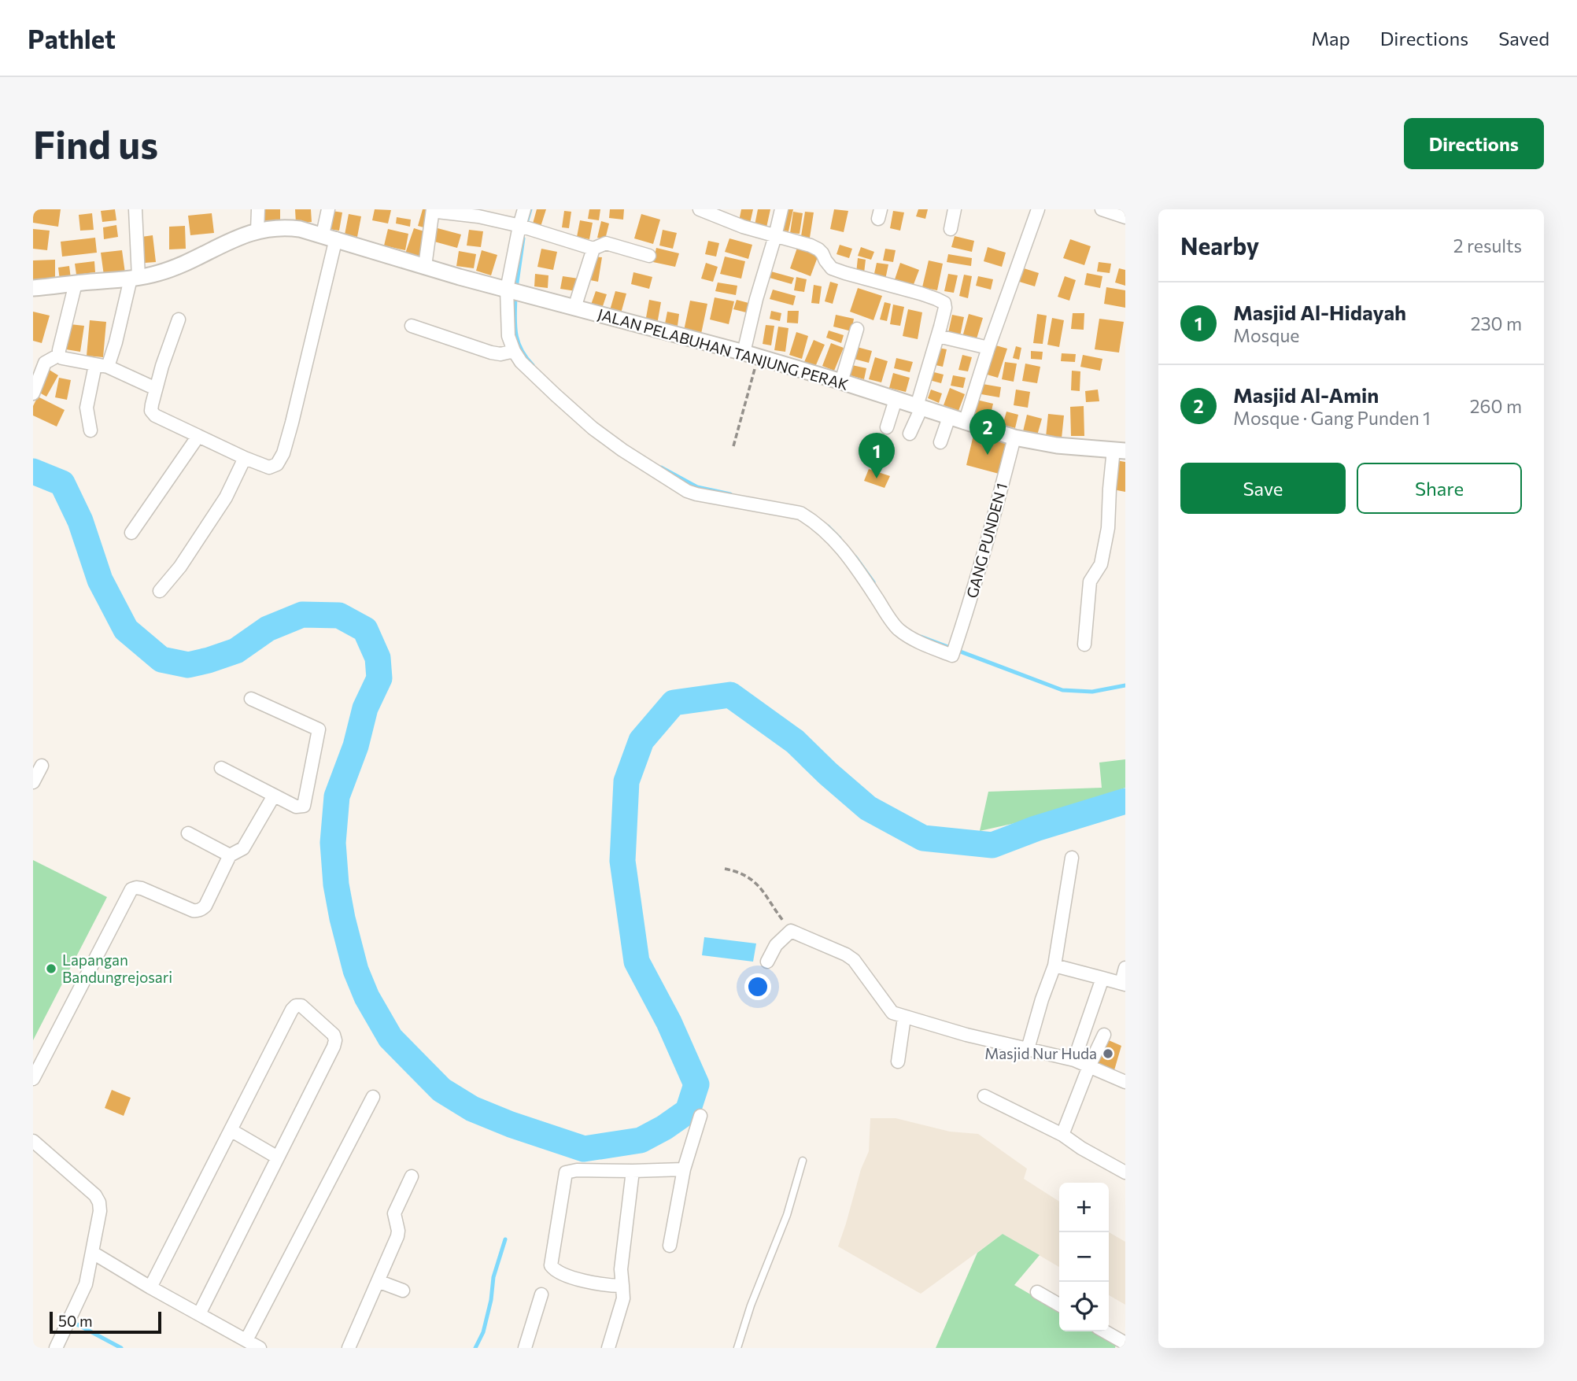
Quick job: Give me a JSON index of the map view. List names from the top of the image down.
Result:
{
  "streets": {
    "street": ["JALAN PELABUHAN TANJUNG PERAK", "GANG PUNDEN 1"]
  },
  "crossings": [
    ["JALAN PELABUHAN TANJUNG PERAK", "GANG PUNDEN 1"]
  ],
  "places": ["Lapangan Bandungrejosari", "Masjid Nur Huda"],
  "scale_bar": "50 m",
  "page": {
    "header": "Pathlet",
    "nav": ["Map", "Directions", "Saved"],
    "buttons": [
      "Directions",
      ["Save", "Share"]
    ],
    "title": "Find us",
    "heading": ["Nearby", "2 results"],
    "list": [
      {
        "mark": "1",
        "name": "Masjid Al-Hidayah",
        "note": "Mosque",
        "value": "230 m"
      },
      {
        "mark": "2",
        "name": "Masjid Al-Amin",
        "note": "Mosque · Gang Punden 1",
        "value": "260 m"
      }
    ],
    "pins": ["2", "1"],
    "map_buttons": ["+", "−"],
    "scale": "50 m"
  }
}
